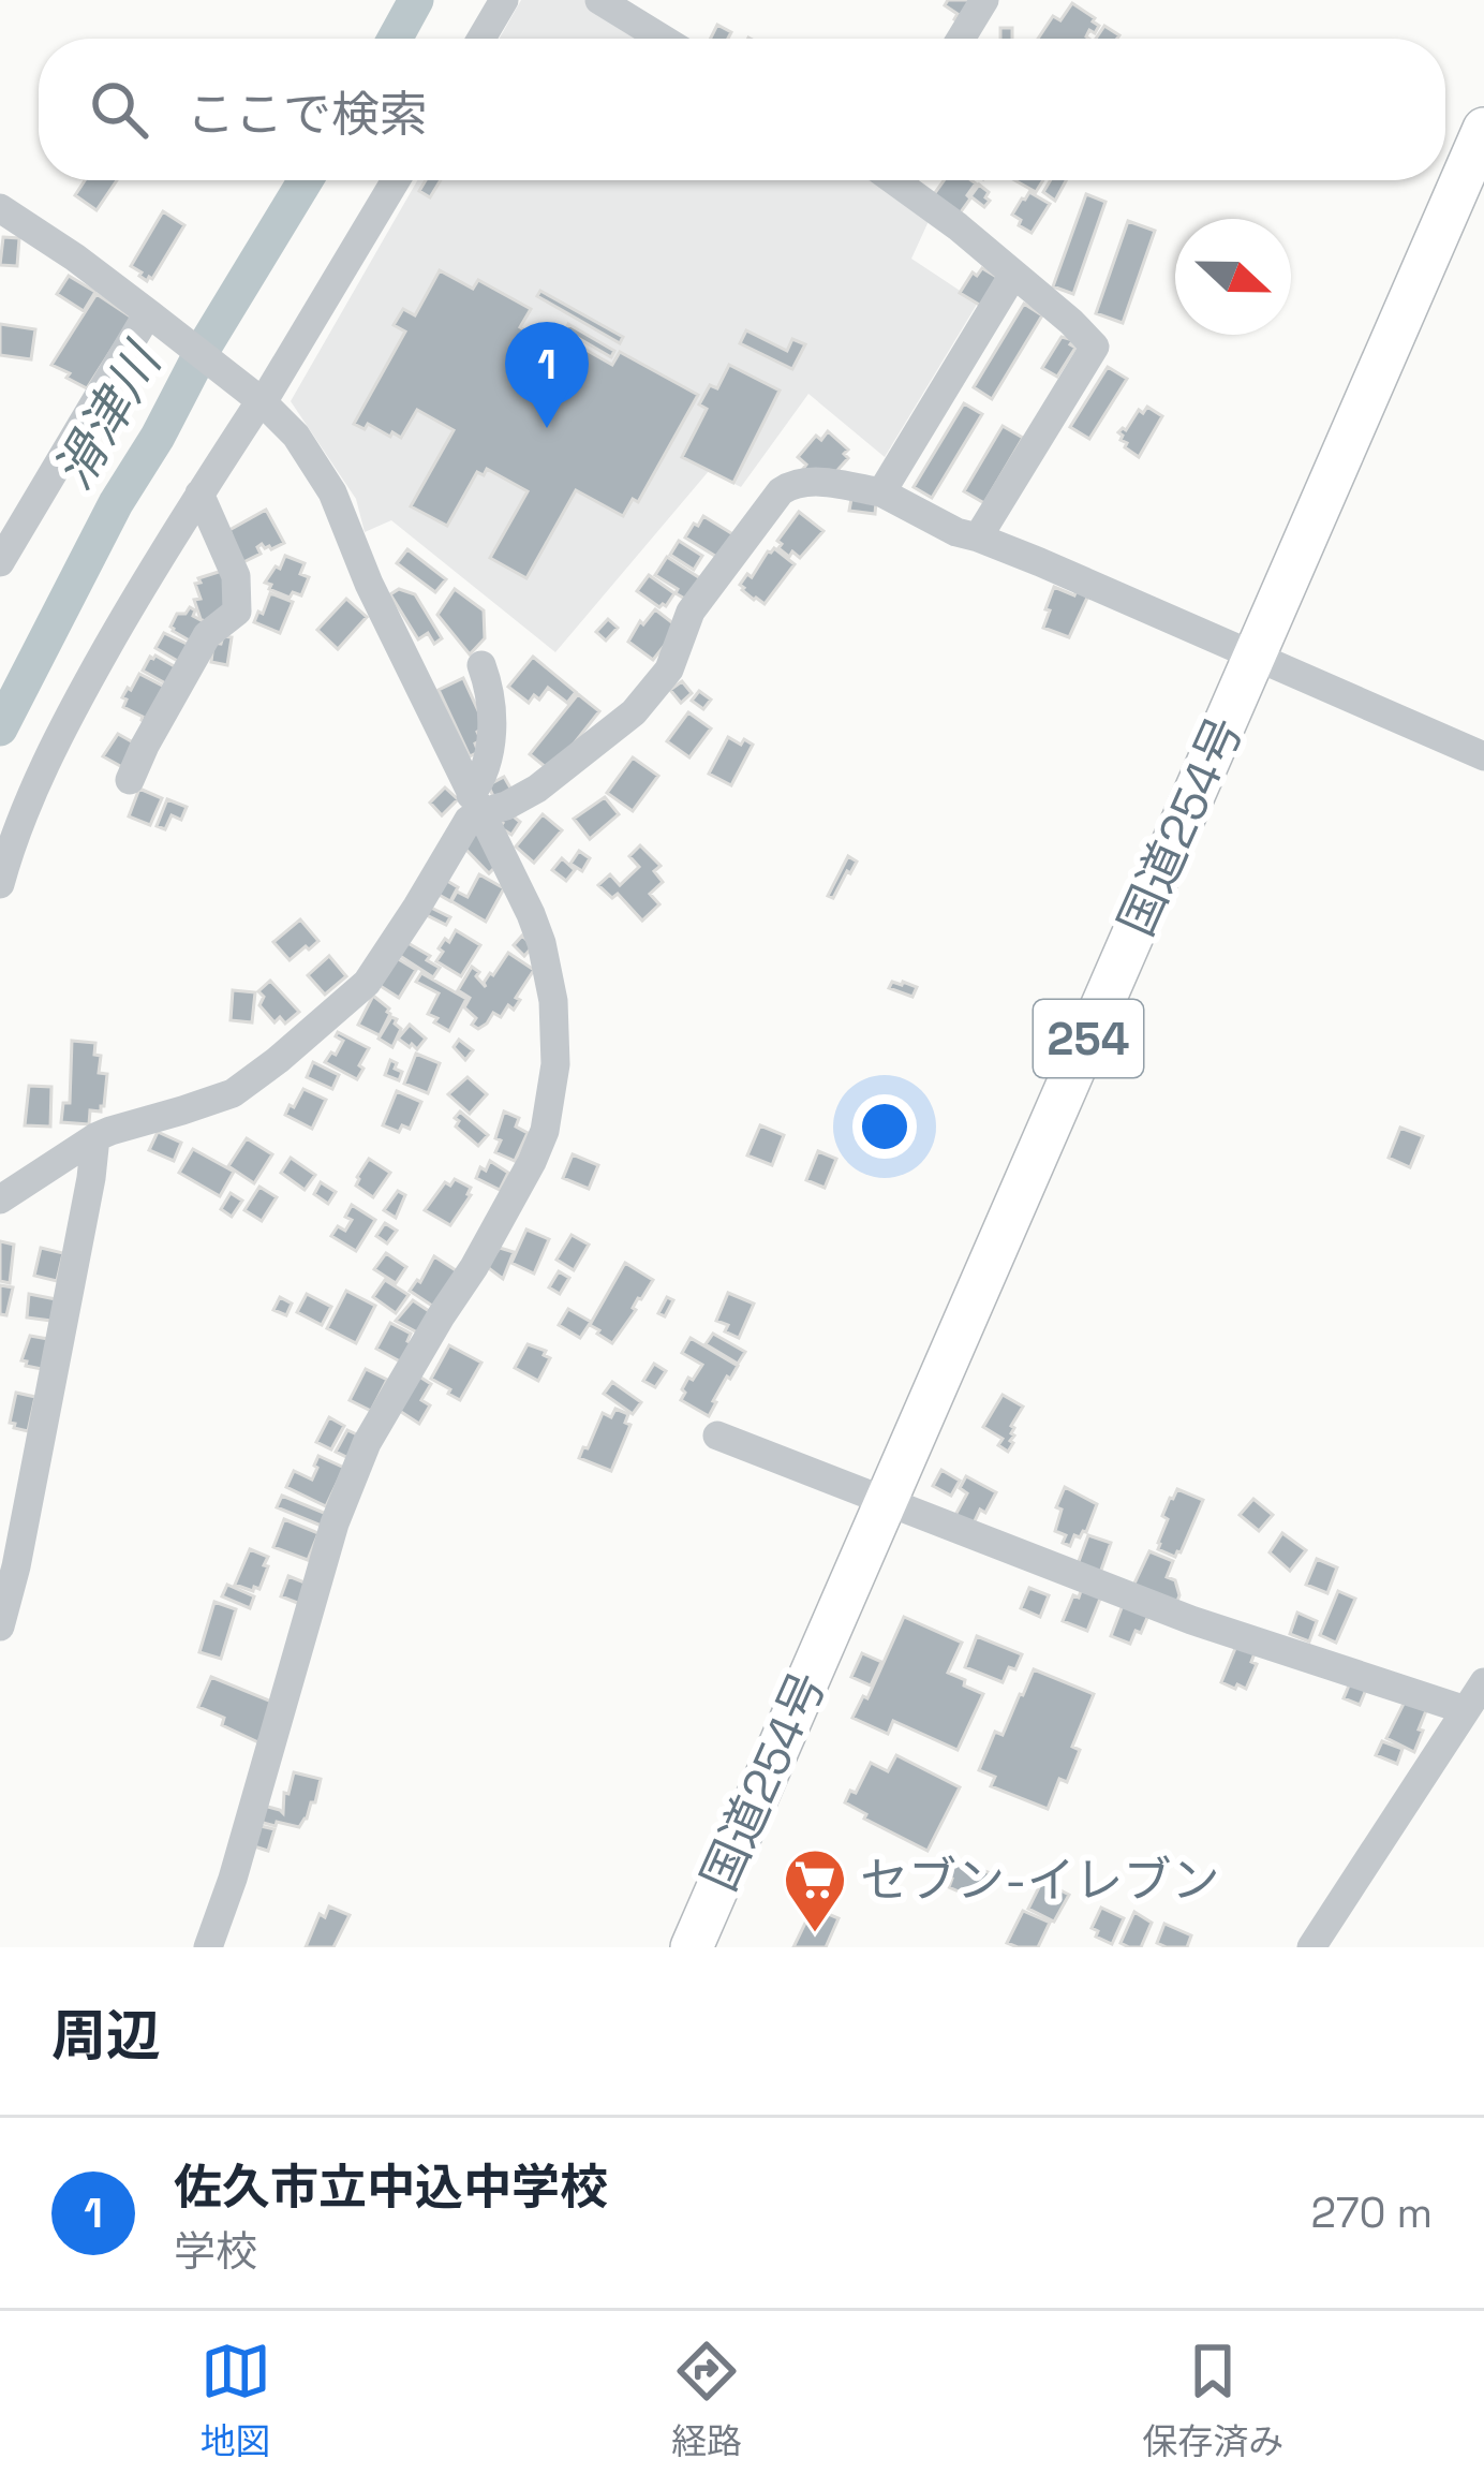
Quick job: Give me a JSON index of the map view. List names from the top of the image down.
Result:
{
  "streets": {
    "highway": ["国道254号", "254"]
  },
  "water": ["滑津川"],
  "places": {
    "supermarket": ["セブン-イレブン"]
  },
  "north": "right",
  "page": {
    "search": "ここで検索",
    "pins": "1",
    "heading": "周辺",
    "list": [
      {
        "mark": "1",
        "name": "佐久市立中込中学校",
        "note": "学校",
        "value": "270 m"
      }
    ],
    "nav": ["地図", "経路", "保存済み"]
  }
}
